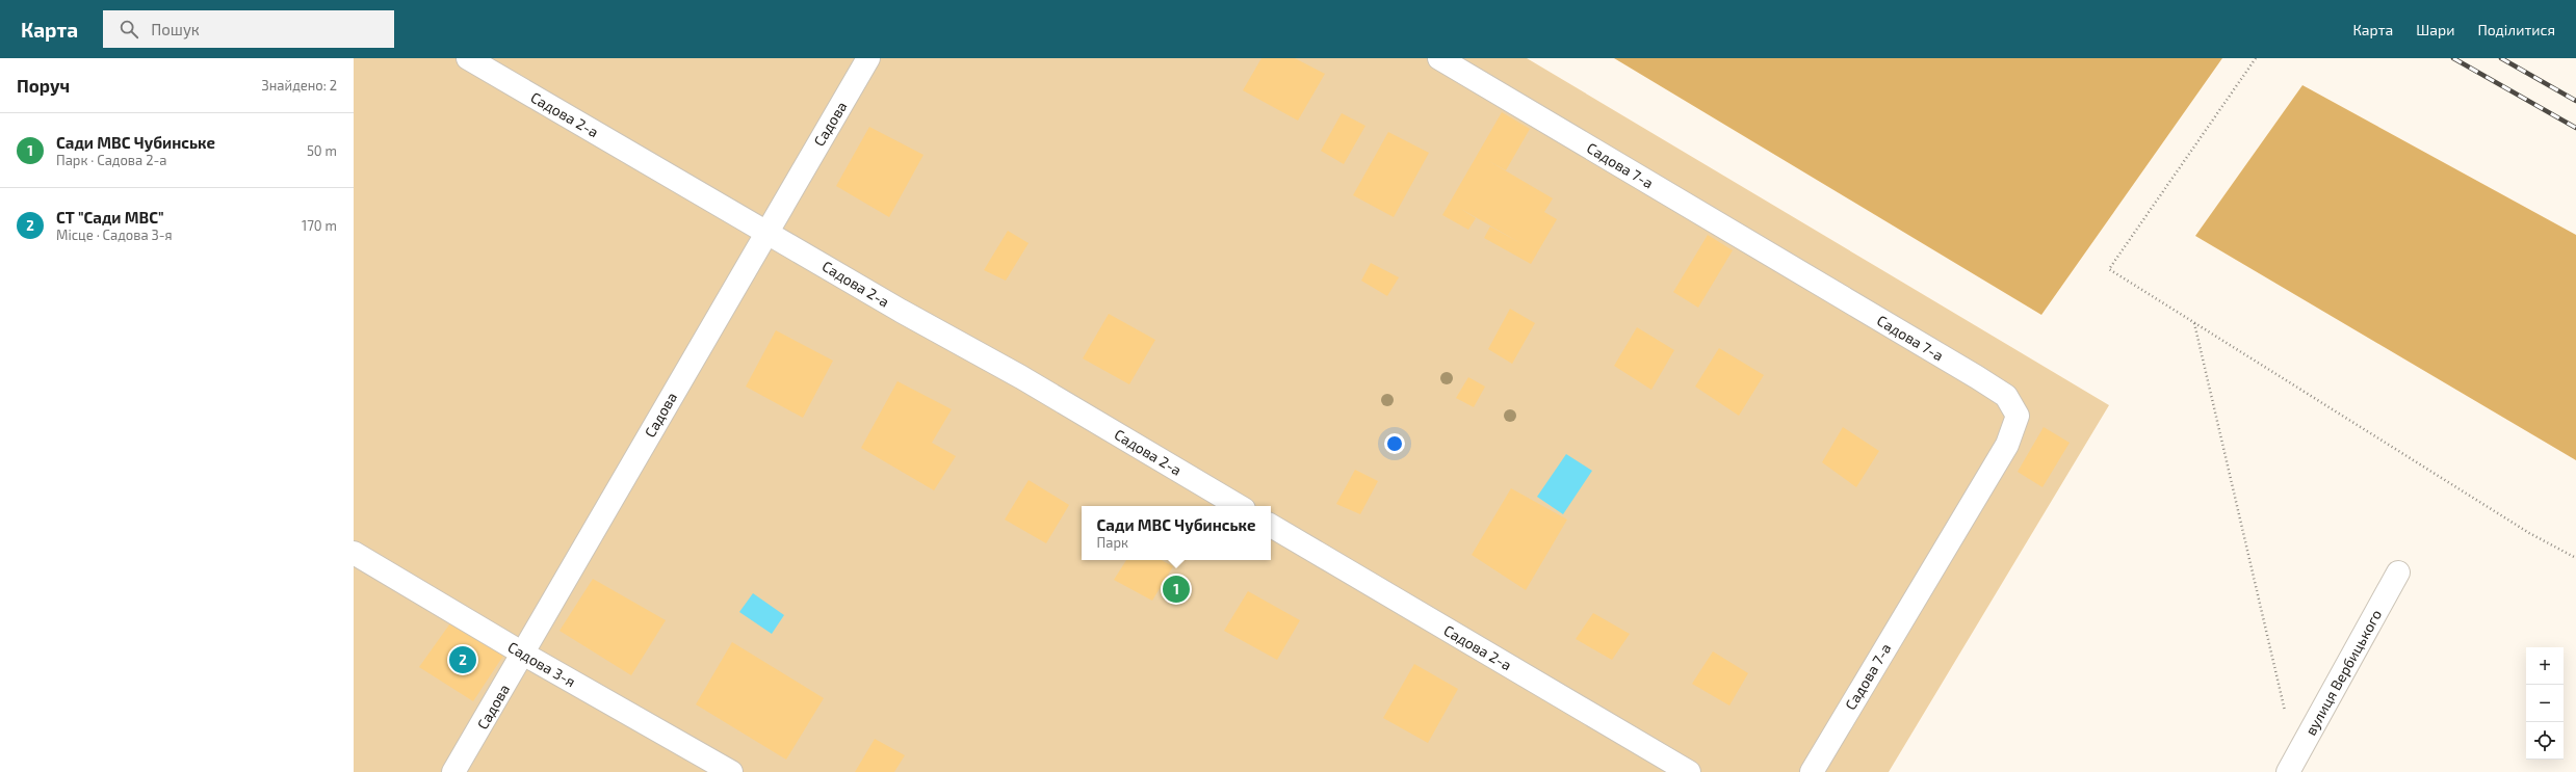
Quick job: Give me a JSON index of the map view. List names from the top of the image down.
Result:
{
  "streets": {
    "street": [
      "Садова 2-а",
      "Садова",
      "Садова 7-а",
      "Садова 3-я",
      "вулиця Вербицького"
    ]
  },
  "crossings": [
    ["Садова 2-а", "Садова"],
    ["Садова", "Садова 3-я"]
  ],
  "page": {
    "header": "Карта",
    "search": "Пошук",
    "nav": ["Карта", "Шари", "Поділитися"],
    "heading": ["Поруч", "Знайдено: 2"],
    "list": [
      {
        "mark": "1",
        "name": "Сади МВС Чубинське",
        "note": "Парк · Садова 2-а",
        "value": "50 m"
      },
      {
        "mark": "2",
        "name": "СТ \"Сади МВС\"",
        "note": "Місце · Садова 3-я",
        "value": "170 m"
      }
    ],
    "popup": ["Сади МВС Чубинське", "Парк"],
    "pins": ["1", "2"],
    "map_buttons": ["+", "−"]
  }
}
